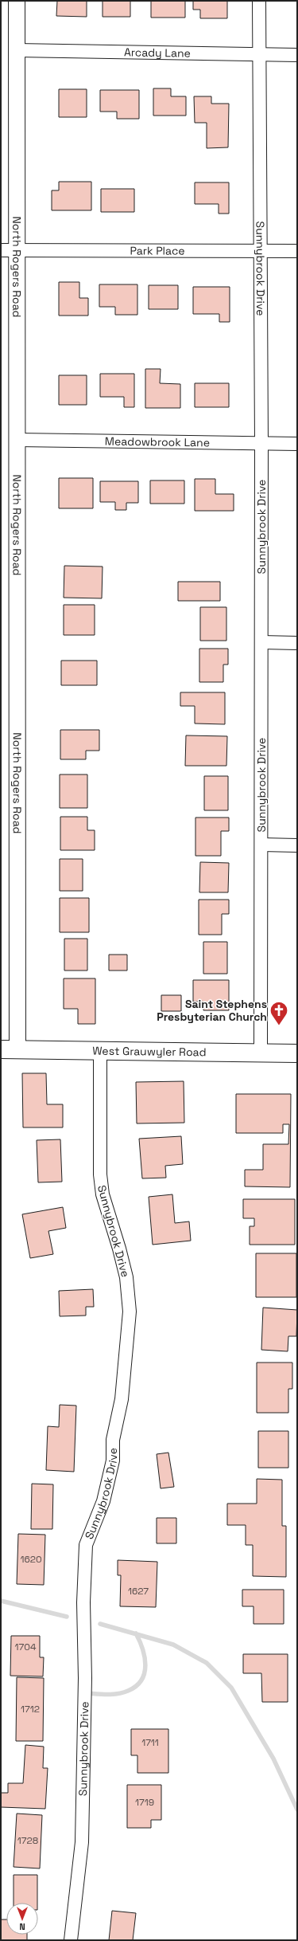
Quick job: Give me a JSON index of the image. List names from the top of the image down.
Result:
{
  "streets": {
    "main road": ["West Grauwyler Road"],
    "street": [
      "Arcady Lane",
      "Park Place",
      "North Rogers Road",
      "Sunnybrook Drive",
      "Meadowbrook Lane"
    ]
  },
  "crossings": [
    ["Arcady Lane", "North Rogers Road"],
    ["Arcady Lane", "Sunnybrook Drive"],
    ["Park Place", "North Rogers Road"],
    ["Park Place", "Sunnybrook Drive"],
    ["North Rogers Road", "Meadowbrook Lane"],
    ["North Rogers Road", "West Grauwyler Road"],
    ["Sunnybrook Drive", "Meadowbrook Lane"],
    ["Sunnybrook Drive", "West Grauwyler Road"]
  ],
  "places": {
    "church": ["Saint Stephens Presbyterian Church"]
  },
  "house_numbers": [
    "1620",
    "1627",
    "1704",
    "1712",
    "1711",
    "1719",
    "1728"
  ],
  "north": "bottom"
}
